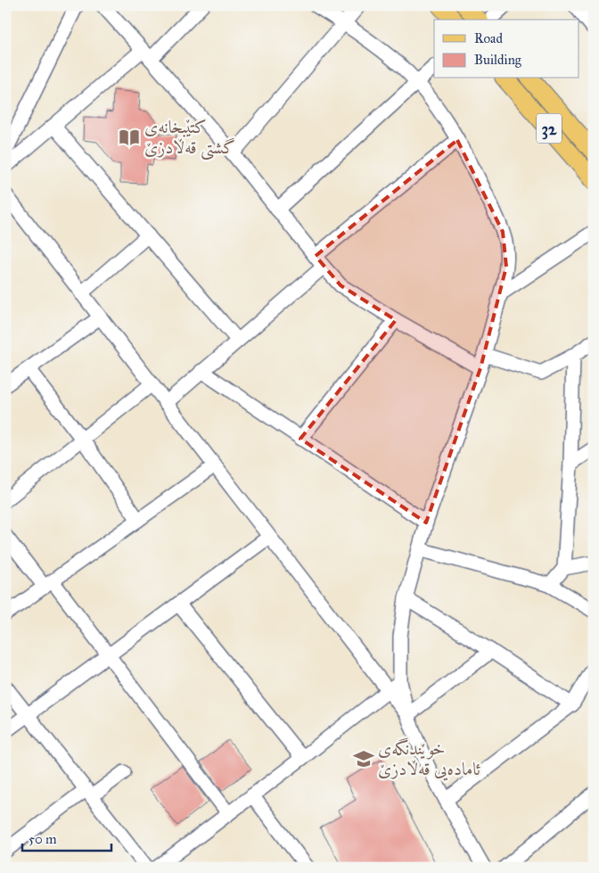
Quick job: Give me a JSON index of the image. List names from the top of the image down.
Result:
{
  "streets": {
    "main road": ["32"]
  },
  "places": {
    "library": ["کتێبخانەی گشتی قەڵادزێ"],
    "school or university": ["خوێندنگەی ئامادەیی قەڵادزێ"]
  },
  "legend": ["Road", "Building"],
  "scale_bar": "50 m"
}
